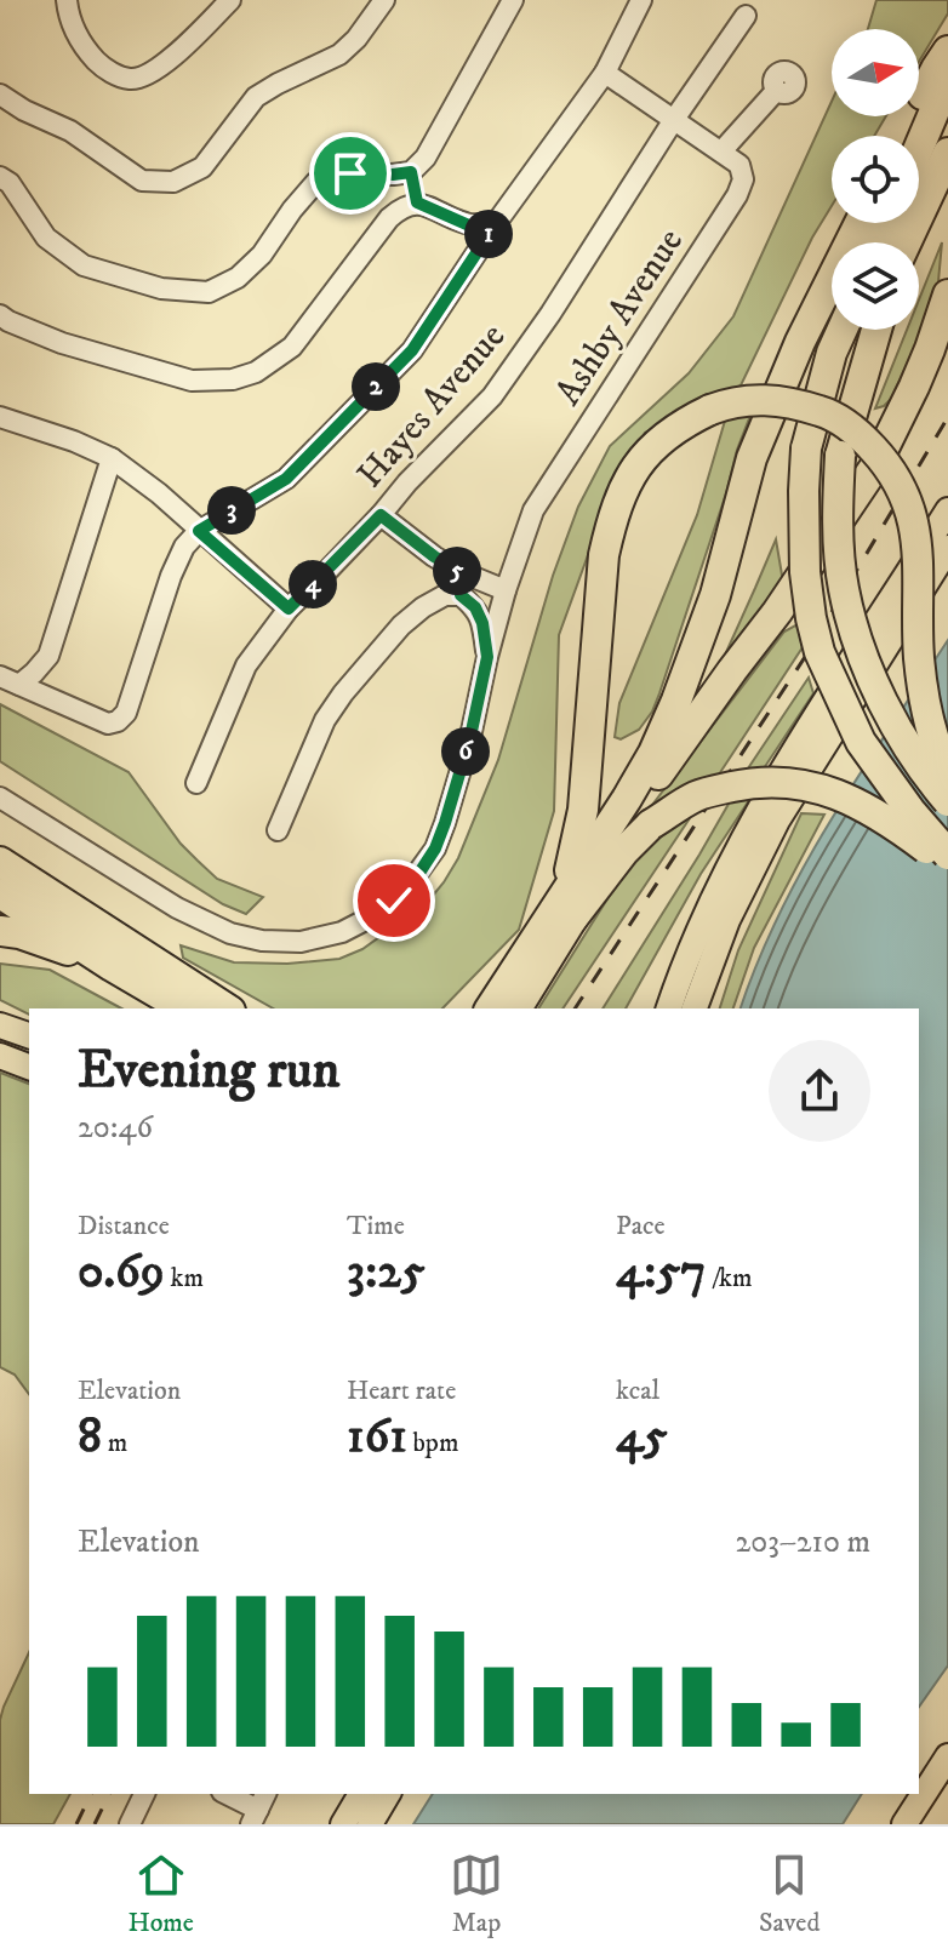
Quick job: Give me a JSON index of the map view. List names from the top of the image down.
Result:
{
  "streets": {
    "street": ["Ashby Avenue", "Hayes Avenue"]
  },
  "north": "right",
  "page": {
    "pins": [
      "1",
      "2",
      "3",
      "5",
      "4",
      "6"
    ],
    "heading": ["Evening run", "20:46"],
    "stats": [
      ["Distance", "0.69 km"],
      ["Time", "3:25"],
      ["Pace", "4:57 /km"],
      ["Elevation", "8 m"],
      ["Heart rate", "161 bpm"],
      ["kcal", "45"]
    ],
    "chart": ["Elevation", "203–210 m"],
    "tabs": ["Home", "Map", "Saved"]
  }
}
